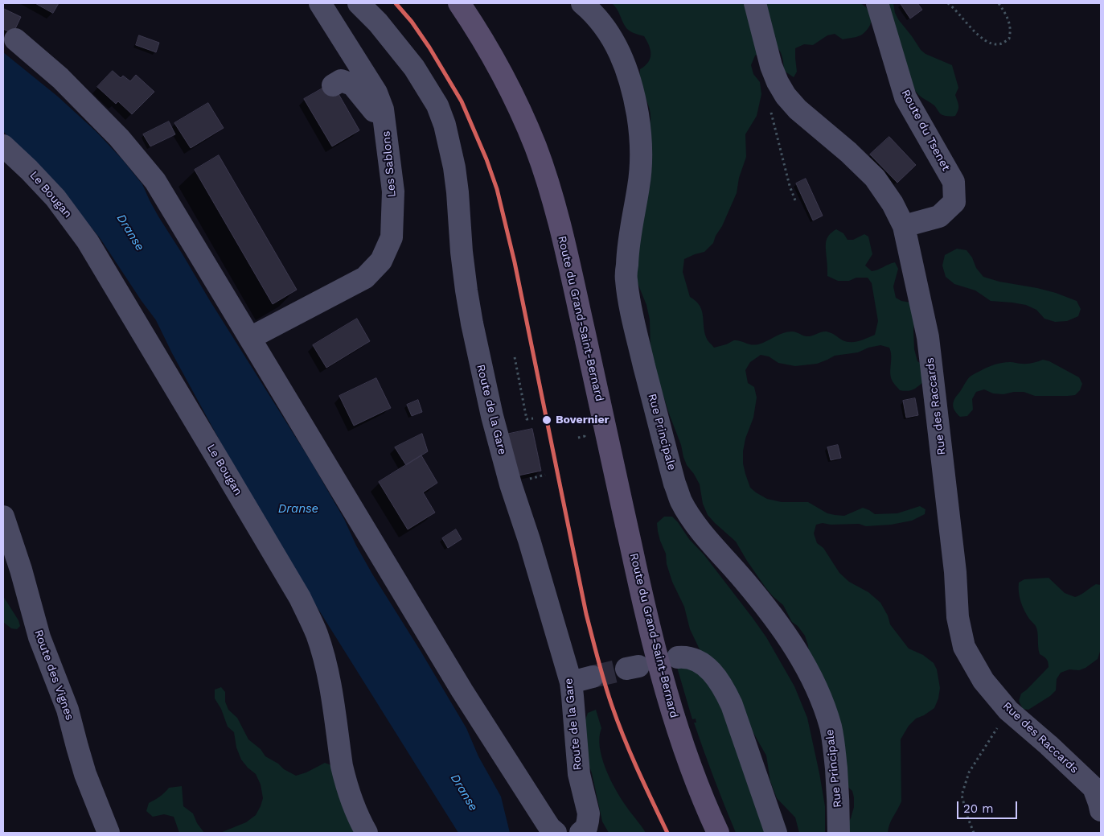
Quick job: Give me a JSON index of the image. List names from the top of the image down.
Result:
{
  "streets": {
    "main road": ["Route du Grand-Saint-Bernard"],
    "street": [
      "Route du Tsenet",
      "Les Sablons",
      "Le Bougan",
      "Rue des Raccards",
      "Route de la Gare",
      "Rue Principale",
      "Route des Vignes"
    ]
  },
  "crossings": [
    ["Route du Tsenet", "Rue des Raccards"]
  ],
  "water": ["Dranse"],
  "places": ["Bovernier"],
  "scale_bar": "20 m"
}
